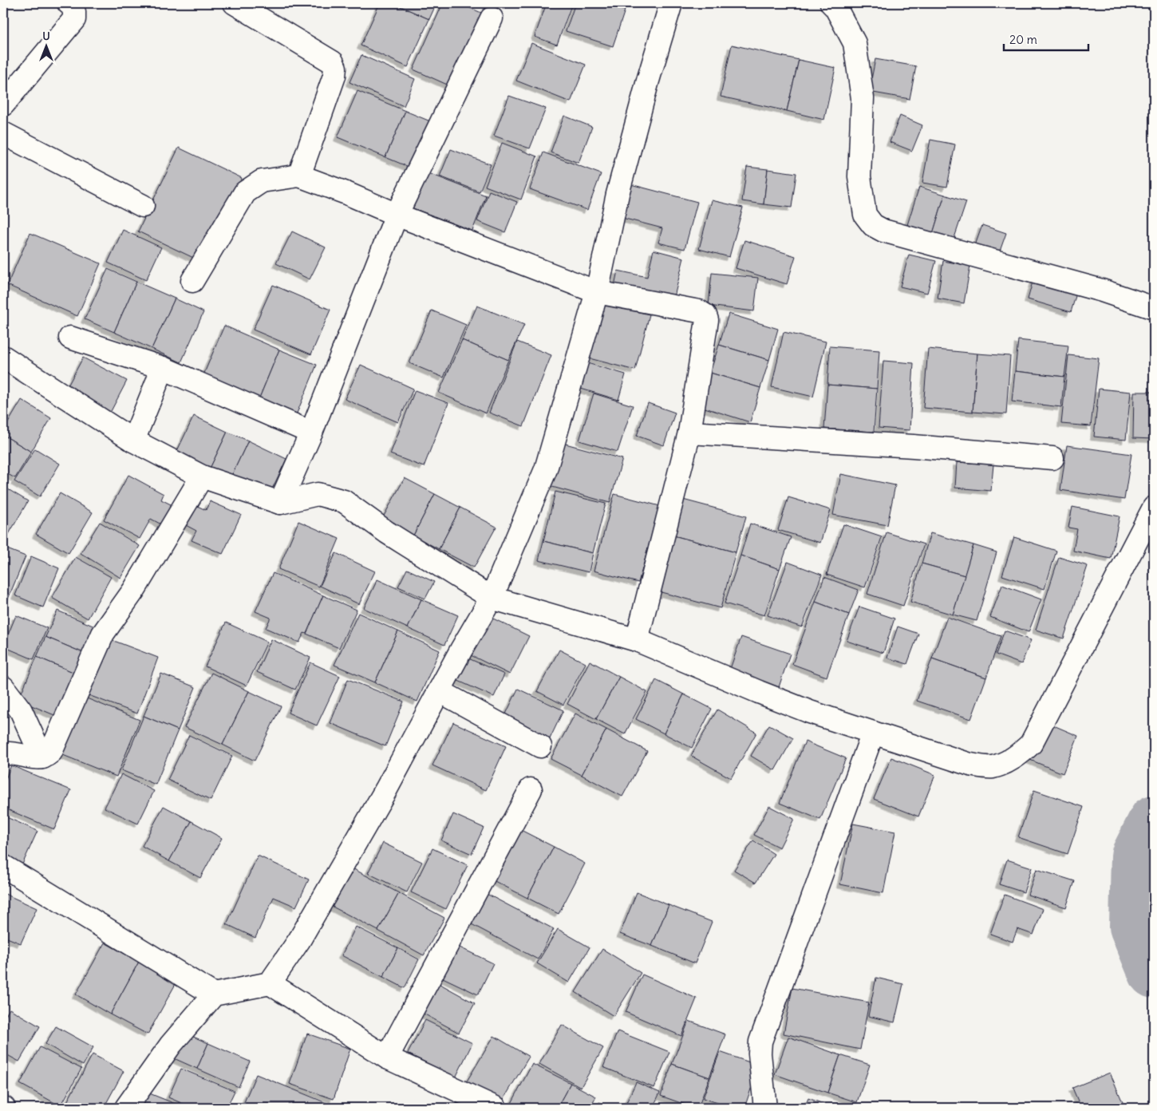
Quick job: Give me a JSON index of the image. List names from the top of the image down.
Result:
{
  "scale_bar": "20 m",
  "north": "top"
}
